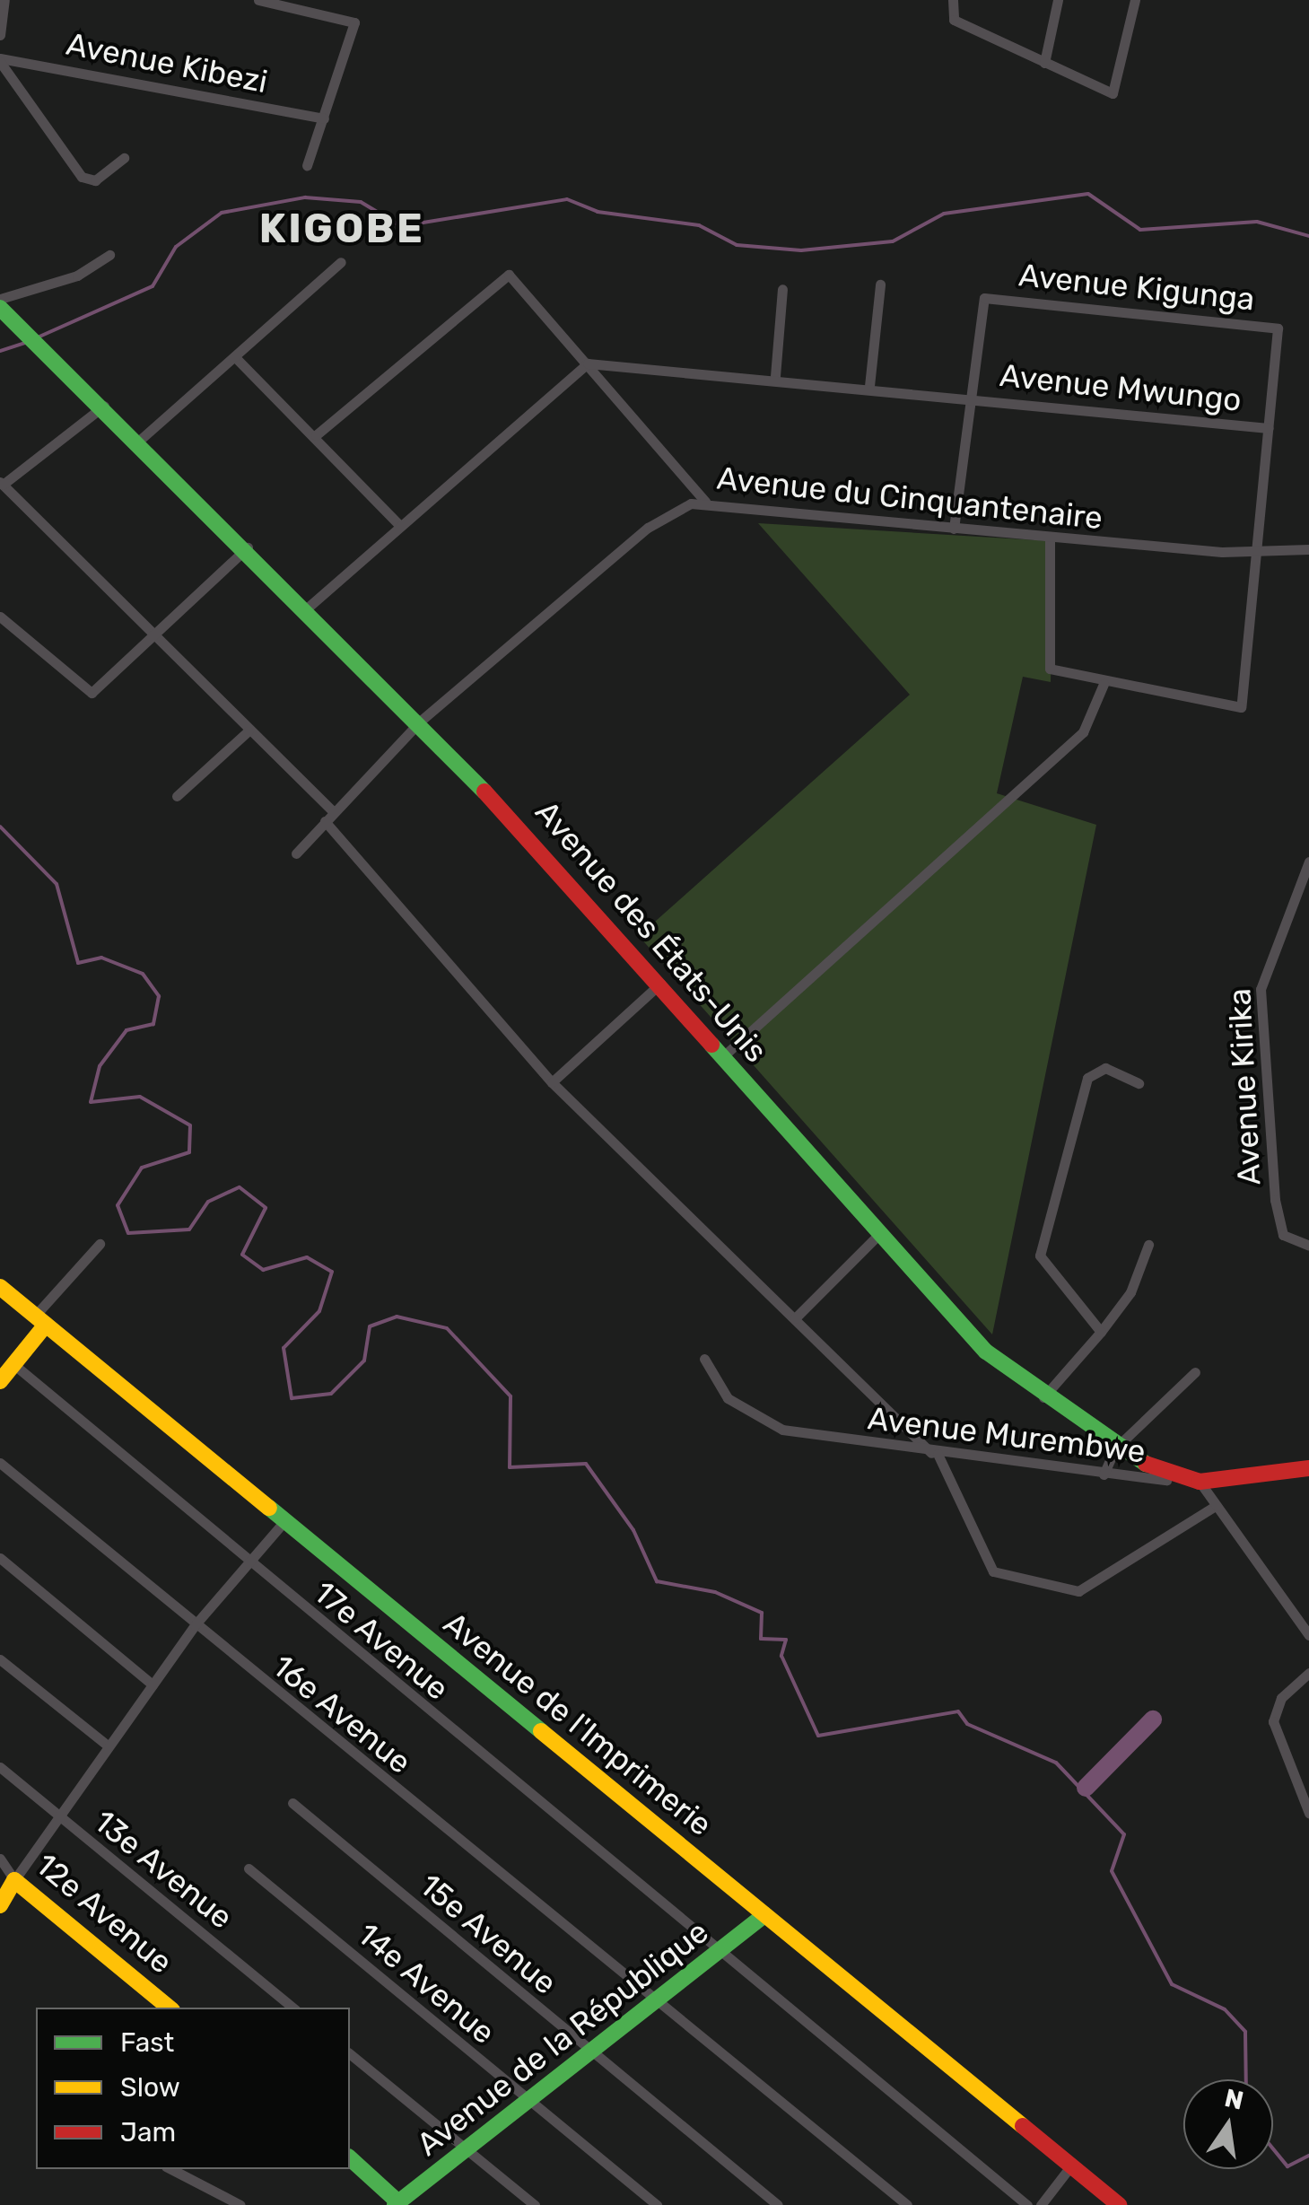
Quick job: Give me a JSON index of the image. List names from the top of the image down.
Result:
{
  "streets": {
    "street": [
      "Avenue Kibezi",
      "Avenue Kigunga",
      "Avenue Mwungo",
      "Avenue du Cinquantenaire",
      "Avenue des États-Unis",
      "Avenue Kirika",
      "Avenue Murembwe",
      "17e Avenue",
      "16e Avenue",
      "Avenue de l'Imprimerie",
      "13e Avenue",
      "12e Avenue",
      "15e Avenue",
      "14e Avenue",
      "Avenue de la République"
    ]
  },
  "crossings": [
    ["Avenue Kigunga", "Avenue Mwungo"],
    ["Avenue Kigunga", "Avenue du Cinquantenaire"],
    ["Avenue du Cinquantenaire", "Avenue des États-Unis"],
    ["Avenue des États-Unis", "Avenue Murembwe"],
    ["17e Avenue", "Avenue de la République"],
    ["16e Avenue", "Avenue de la République"],
    ["Avenue de l'Imprimerie", "Avenue de la République"],
    ["15e Avenue", "Avenue de la République"],
    ["14e Avenue", "Avenue de la République"]
  ],
  "districts": ["KIGOBE"],
  "legend": ["Fast", "Slow", "Jam"],
  "north": "top"
}
